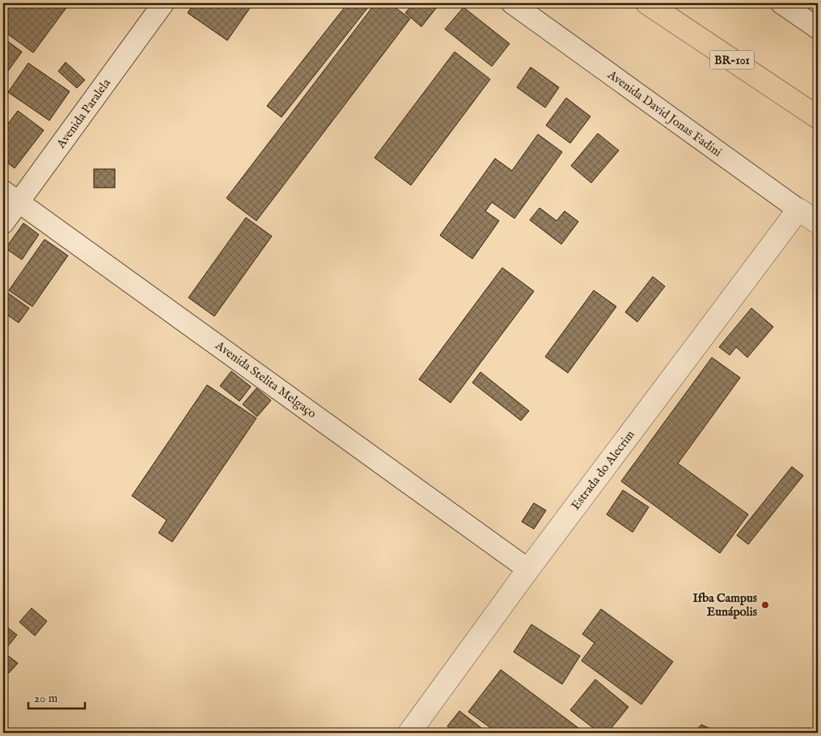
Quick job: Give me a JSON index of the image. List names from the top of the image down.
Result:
{
  "streets": {
    "highway": ["BR-101"],
    "street": [
      "Avenida Paralela",
      "Avenida David Jonas Fadini",
      "Avenida Stelita Melgaço",
      "Estrada do Alecrim"
    ]
  },
  "crossings": [
    ["Avenida Paralela", "Avenida Stelita Melgaço"],
    ["Avenida David Jonas Fadini", "Estrada do Alecrim"],
    ["Avenida Stelita Melgaço", "Estrada do Alecrim"]
  ],
  "places": ["Ifba Campus Eunápolis"],
  "scale_bar": "20 m"
}
